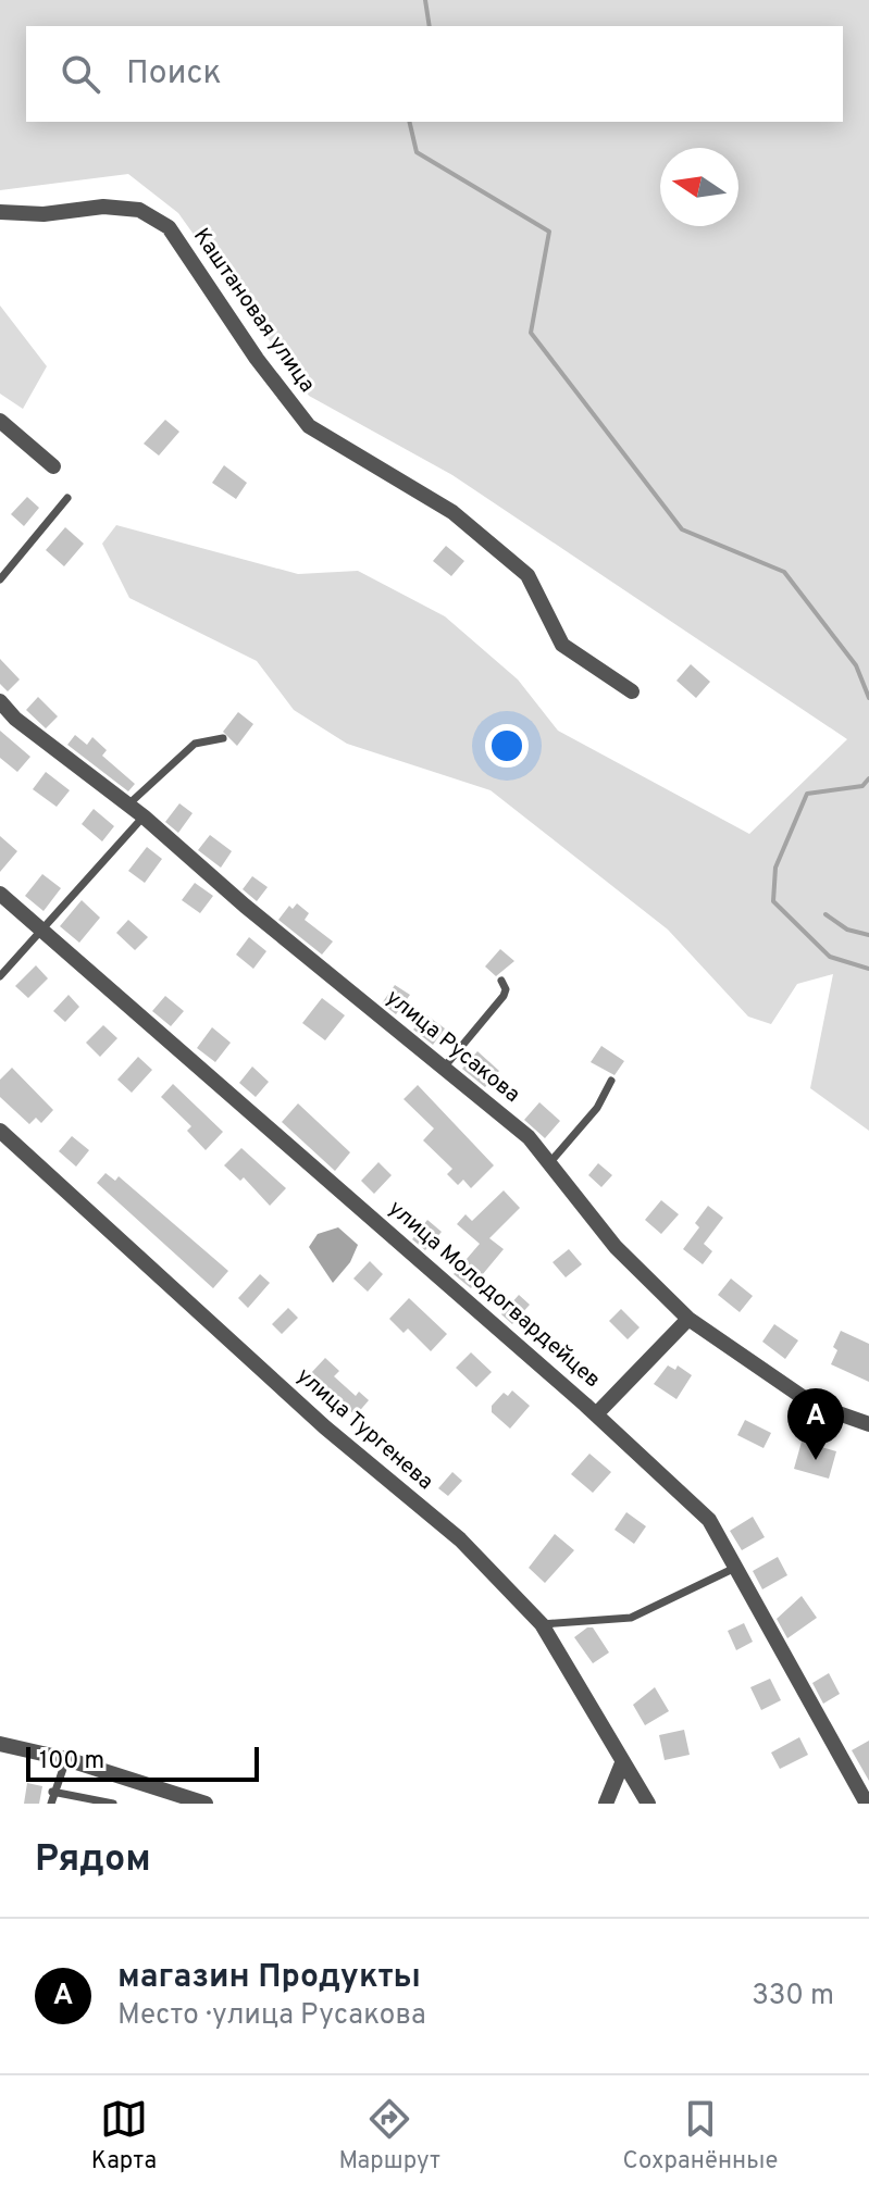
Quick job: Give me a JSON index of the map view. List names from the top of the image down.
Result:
{
  "streets": {
    "street": [
      "Каштановая улица",
      "улица Русакова",
      "улица Молодогвардейцев",
      "улица Тургенева"
    ]
  },
  "scale_bar": "100 m",
  "north": "left",
  "page": {
    "search": "Поиск",
    "pins": "A",
    "scale": "100 m",
    "heading": "Рядом",
    "list": [
      {
        "mark": "A",
        "name": "магазин Продукты",
        "note": "Место · улица Русакова",
        "value": "330 m"
      }
    ],
    "nav": ["Карта", "Маршрут", "Сохранённые"]
  }
}
